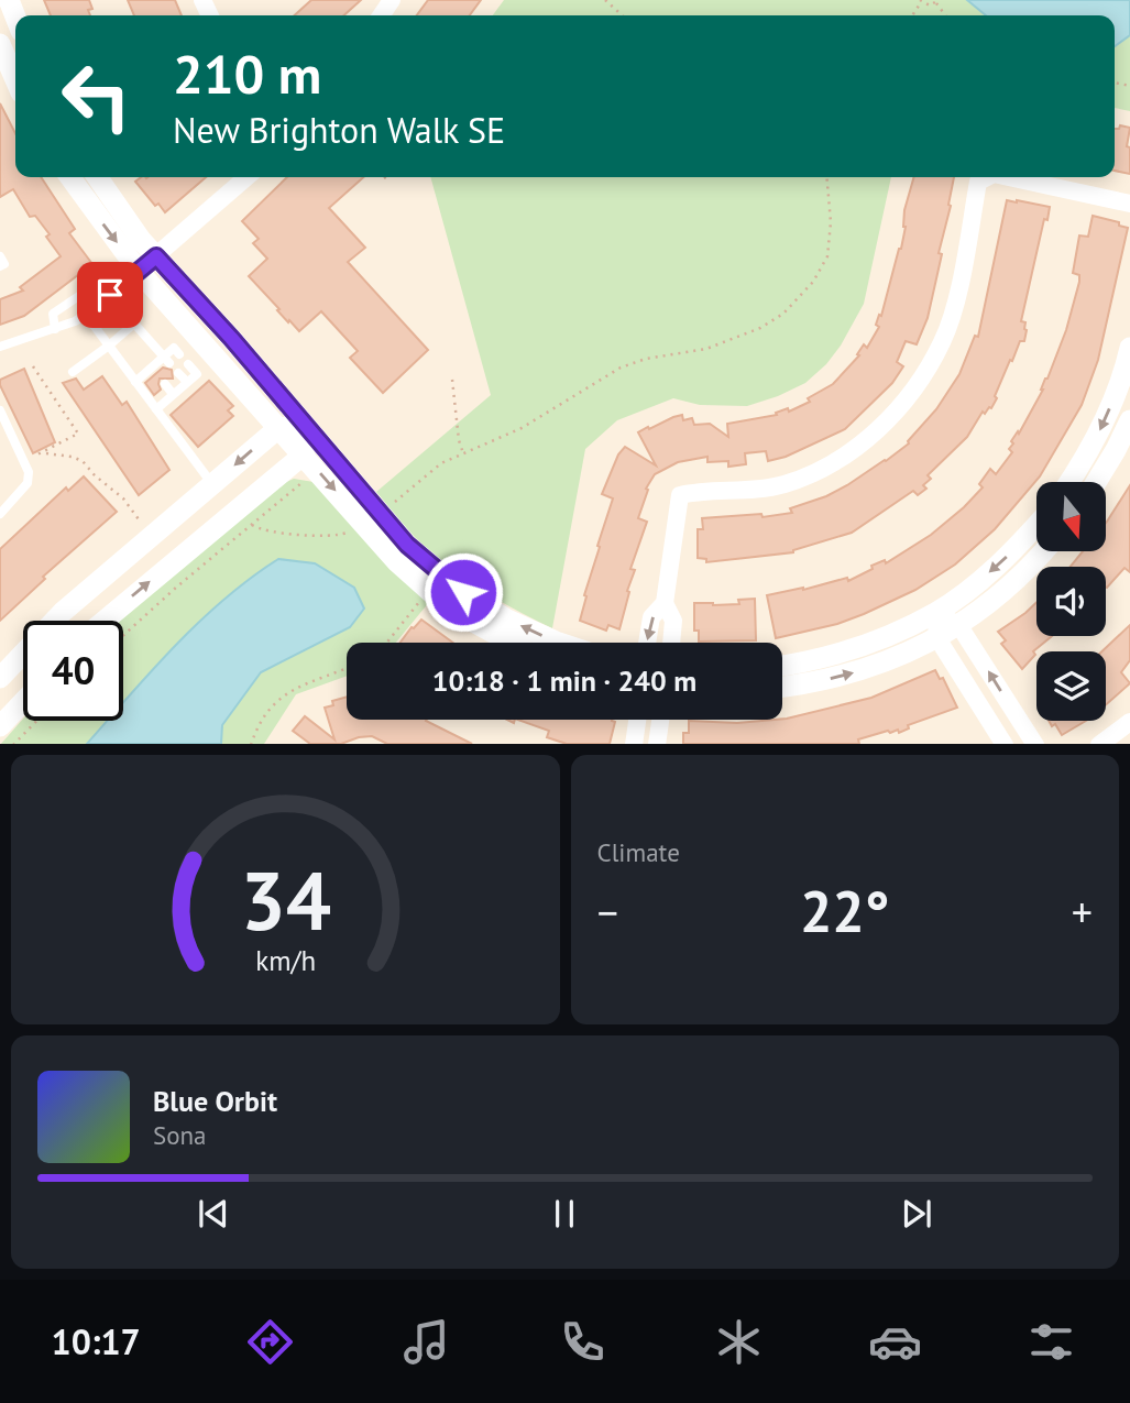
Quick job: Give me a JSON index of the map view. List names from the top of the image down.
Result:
{
  "north": "bottom",
  "page": {
    "turn": ["210 m", "New Brighton Walk SE"],
    "limit": "40",
    "trip": "10:18 · 1 min · 240 m",
    "tile": "Climate",
    "heat": ["−", "22°", "+"],
    "song": ["Blue Orbit", "Sona"],
    "tabs": "10:17",
    "gauge": ["34", "km/h"]
  }
}
